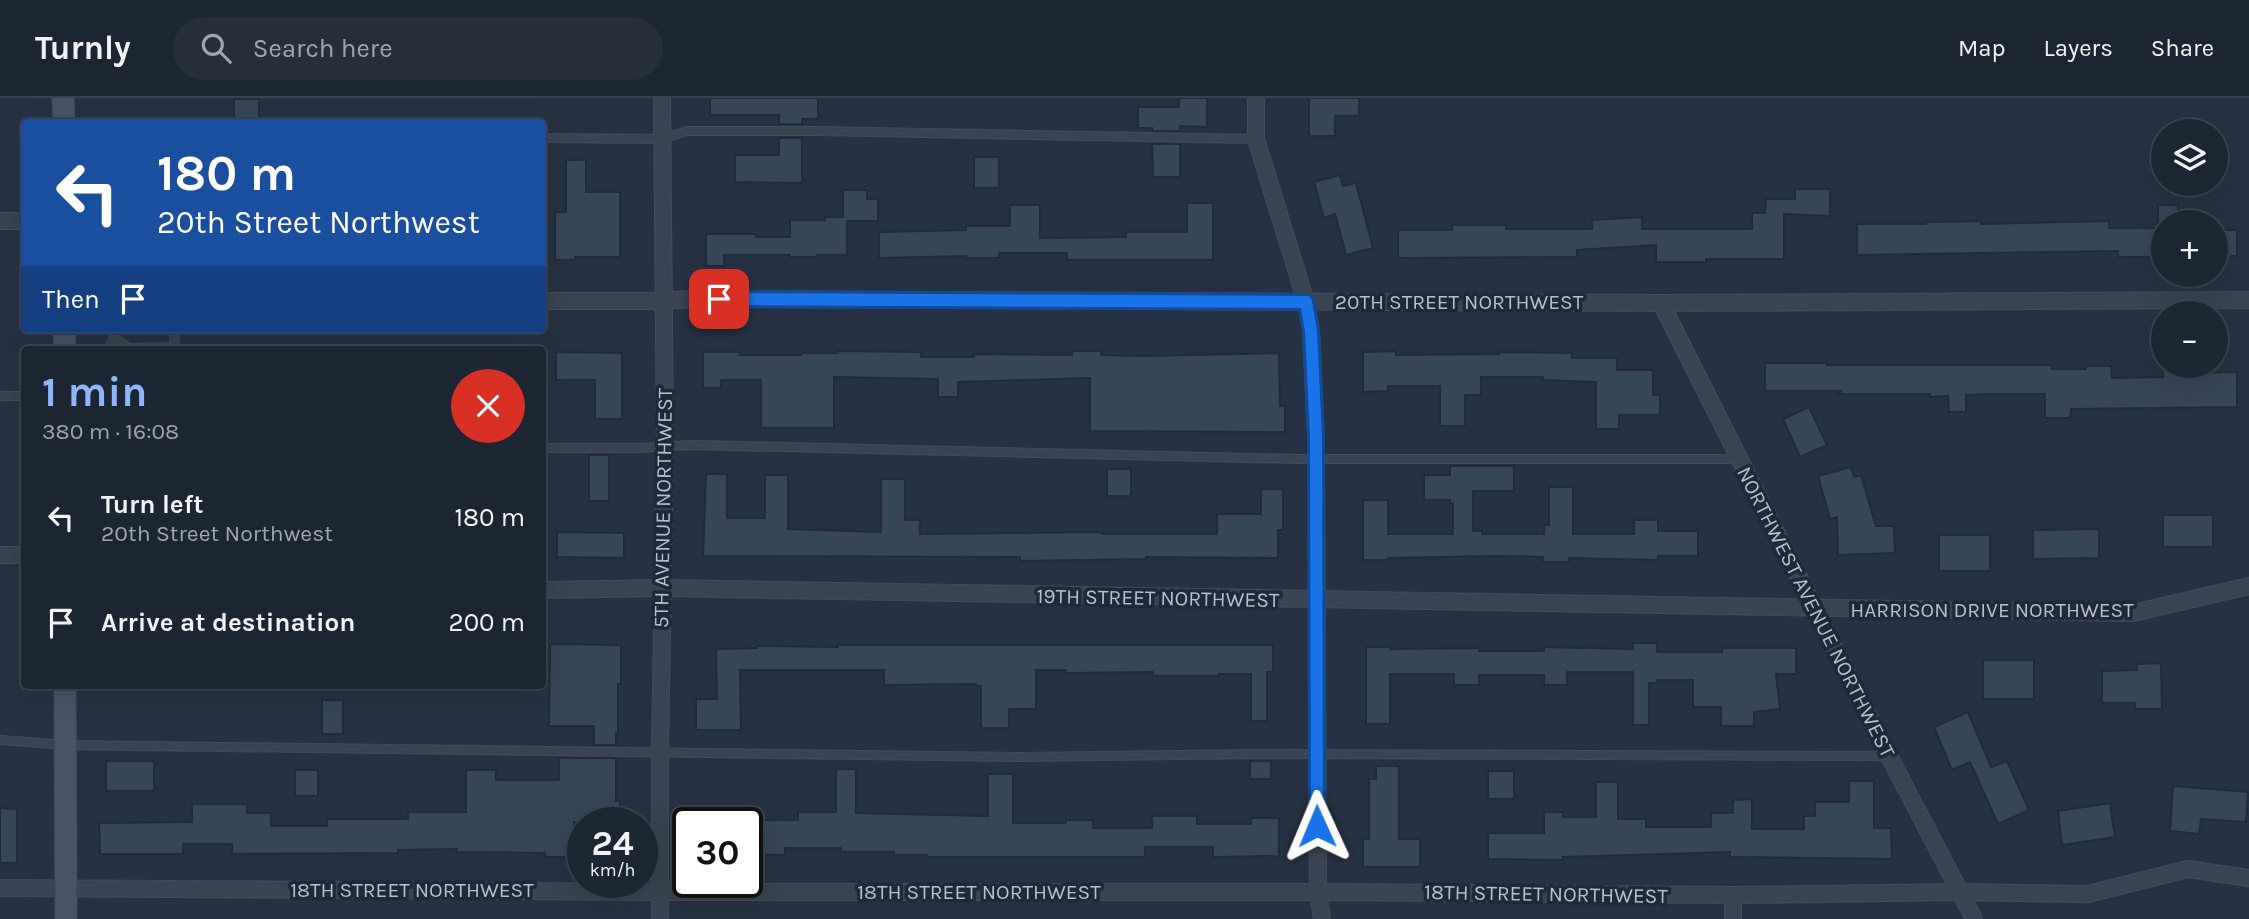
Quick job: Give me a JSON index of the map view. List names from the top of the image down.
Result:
{
  "streets": {
    "street": [
      "20TH STREET NORTHWEST",
      "5TH AVENUE NORTHWEST",
      "19TH STREET NORTHWEST",
      "HARRISON DRIVE NORTHWEST",
      "NORTHWEST AVENUE NORTHWEST",
      "18TH STREET NORTHWEST"
    ]
  },
  "crossings": [
    ["20TH STREET NORTHWEST", "5TH AVENUE NORTHWEST"],
    ["20TH STREET NORTHWEST", "NORTHWEST AVENUE NORTHWEST"],
    ["5TH AVENUE NORTHWEST", "19TH STREET NORTHWEST"],
    ["5TH AVENUE NORTHWEST", "18TH STREET NORTHWEST"],
    ["19TH STREET NORTHWEST", "HARRISON DRIVE NORTHWEST"],
    ["19TH STREET NORTHWEST", "NORTHWEST AVENUE NORTHWEST"],
    ["HARRISON DRIVE NORTHWEST", "NORTHWEST AVENUE NORTHWEST"],
    ["NORTHWEST AVENUE NORTHWEST", "18TH STREET NORTHWEST"]
  ],
  "page": {
    "header": "Turnly",
    "search": "Search here",
    "nav": ["Map", "Layers", "Share"],
    "map_buttons": ["+", "−"],
    "turn": ["180 m", "20th Street Northwest"],
    "then": "Then",
    "heading": ["1 min", "380 m · 16:08"],
    "list": [
      {
        "name": "Turn left",
        "note": "20th Street Northwest",
        "value": "180 m"
      },
      {
        "name": "Arrive at destination",
        "value": "200 m"
      }
    ],
    "speed": "24 km/h",
    "limit": "30"
  }
}
